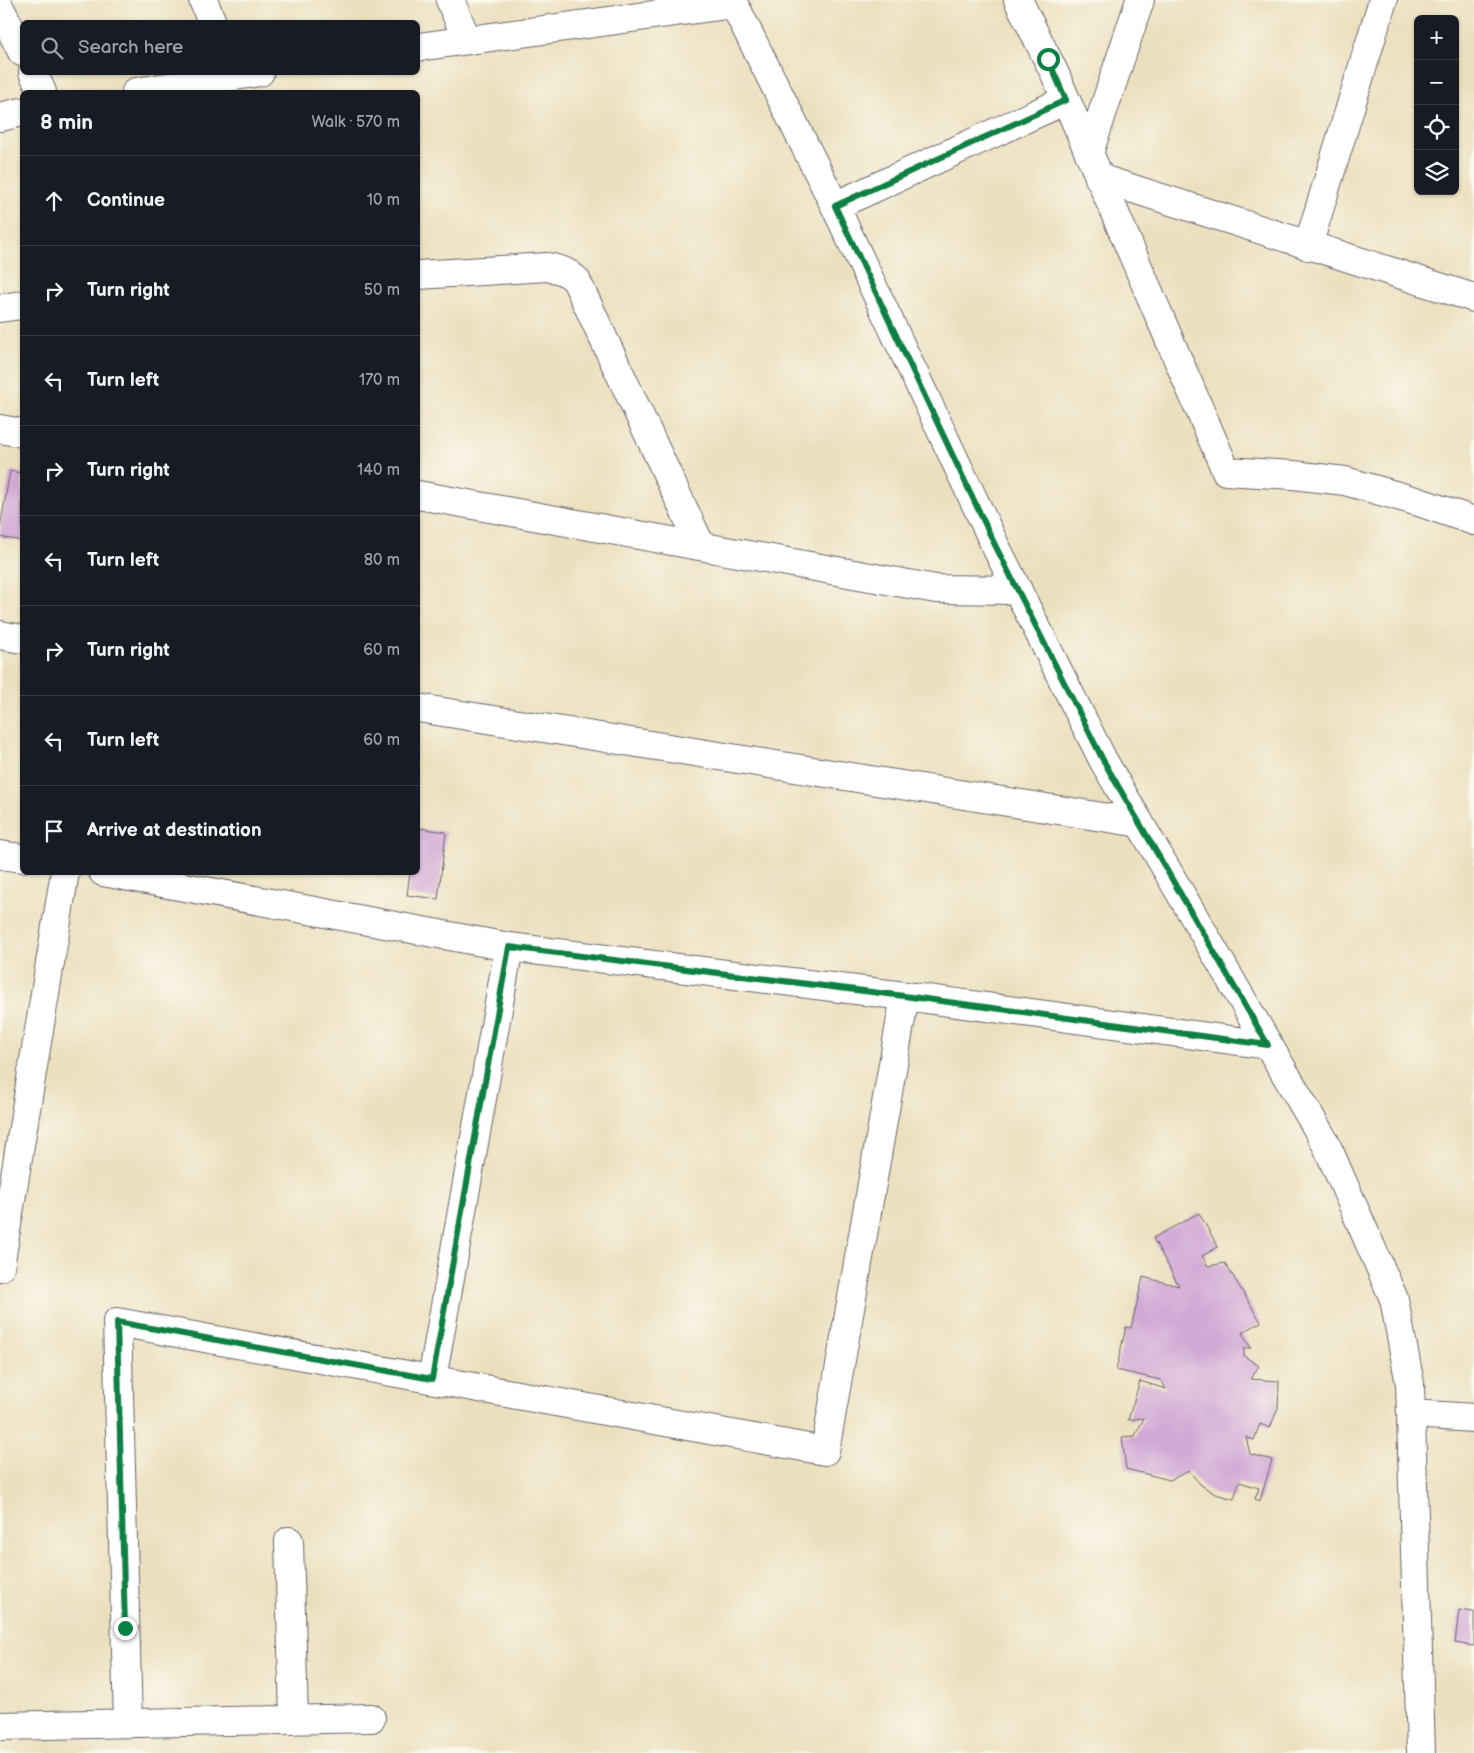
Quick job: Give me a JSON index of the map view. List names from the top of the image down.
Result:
{
  "page": {
    "map_buttons": ["+", "−"],
    "search": "Search here",
    "heading": ["8 min", "Walk · 570 m"],
    "list": [
      ["Continue", "10 m"],
      ["Turn right", "50 m"],
      ["Turn left", "170 m"],
      ["Turn right", "140 m"],
      ["Turn left", "80 m"],
      ["Turn right", "60 m"],
      ["Turn left", "60 m"],
      "Arrive at destination"
    ]
  }
}
